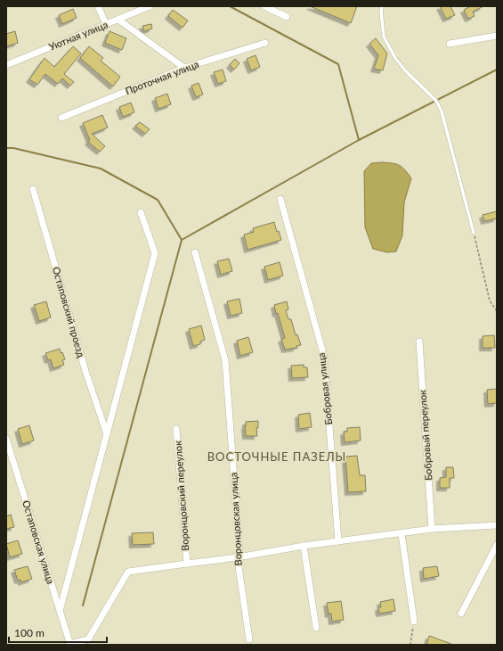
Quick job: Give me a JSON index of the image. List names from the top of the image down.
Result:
{
  "streets": {
    "street": [
      "Уютная улица",
      "Проточная улица",
      "Остаповский проезд",
      "Бобровая улица",
      "Бобровый переулок",
      "Воронцовский переулок",
      "Воронцовская улица",
      "Остаповская улица"
    ]
  },
  "districts": ["ВОСТОЧНЫЕ ПАЗЕЛЫ"],
  "scale_bar": "100 m"
}
